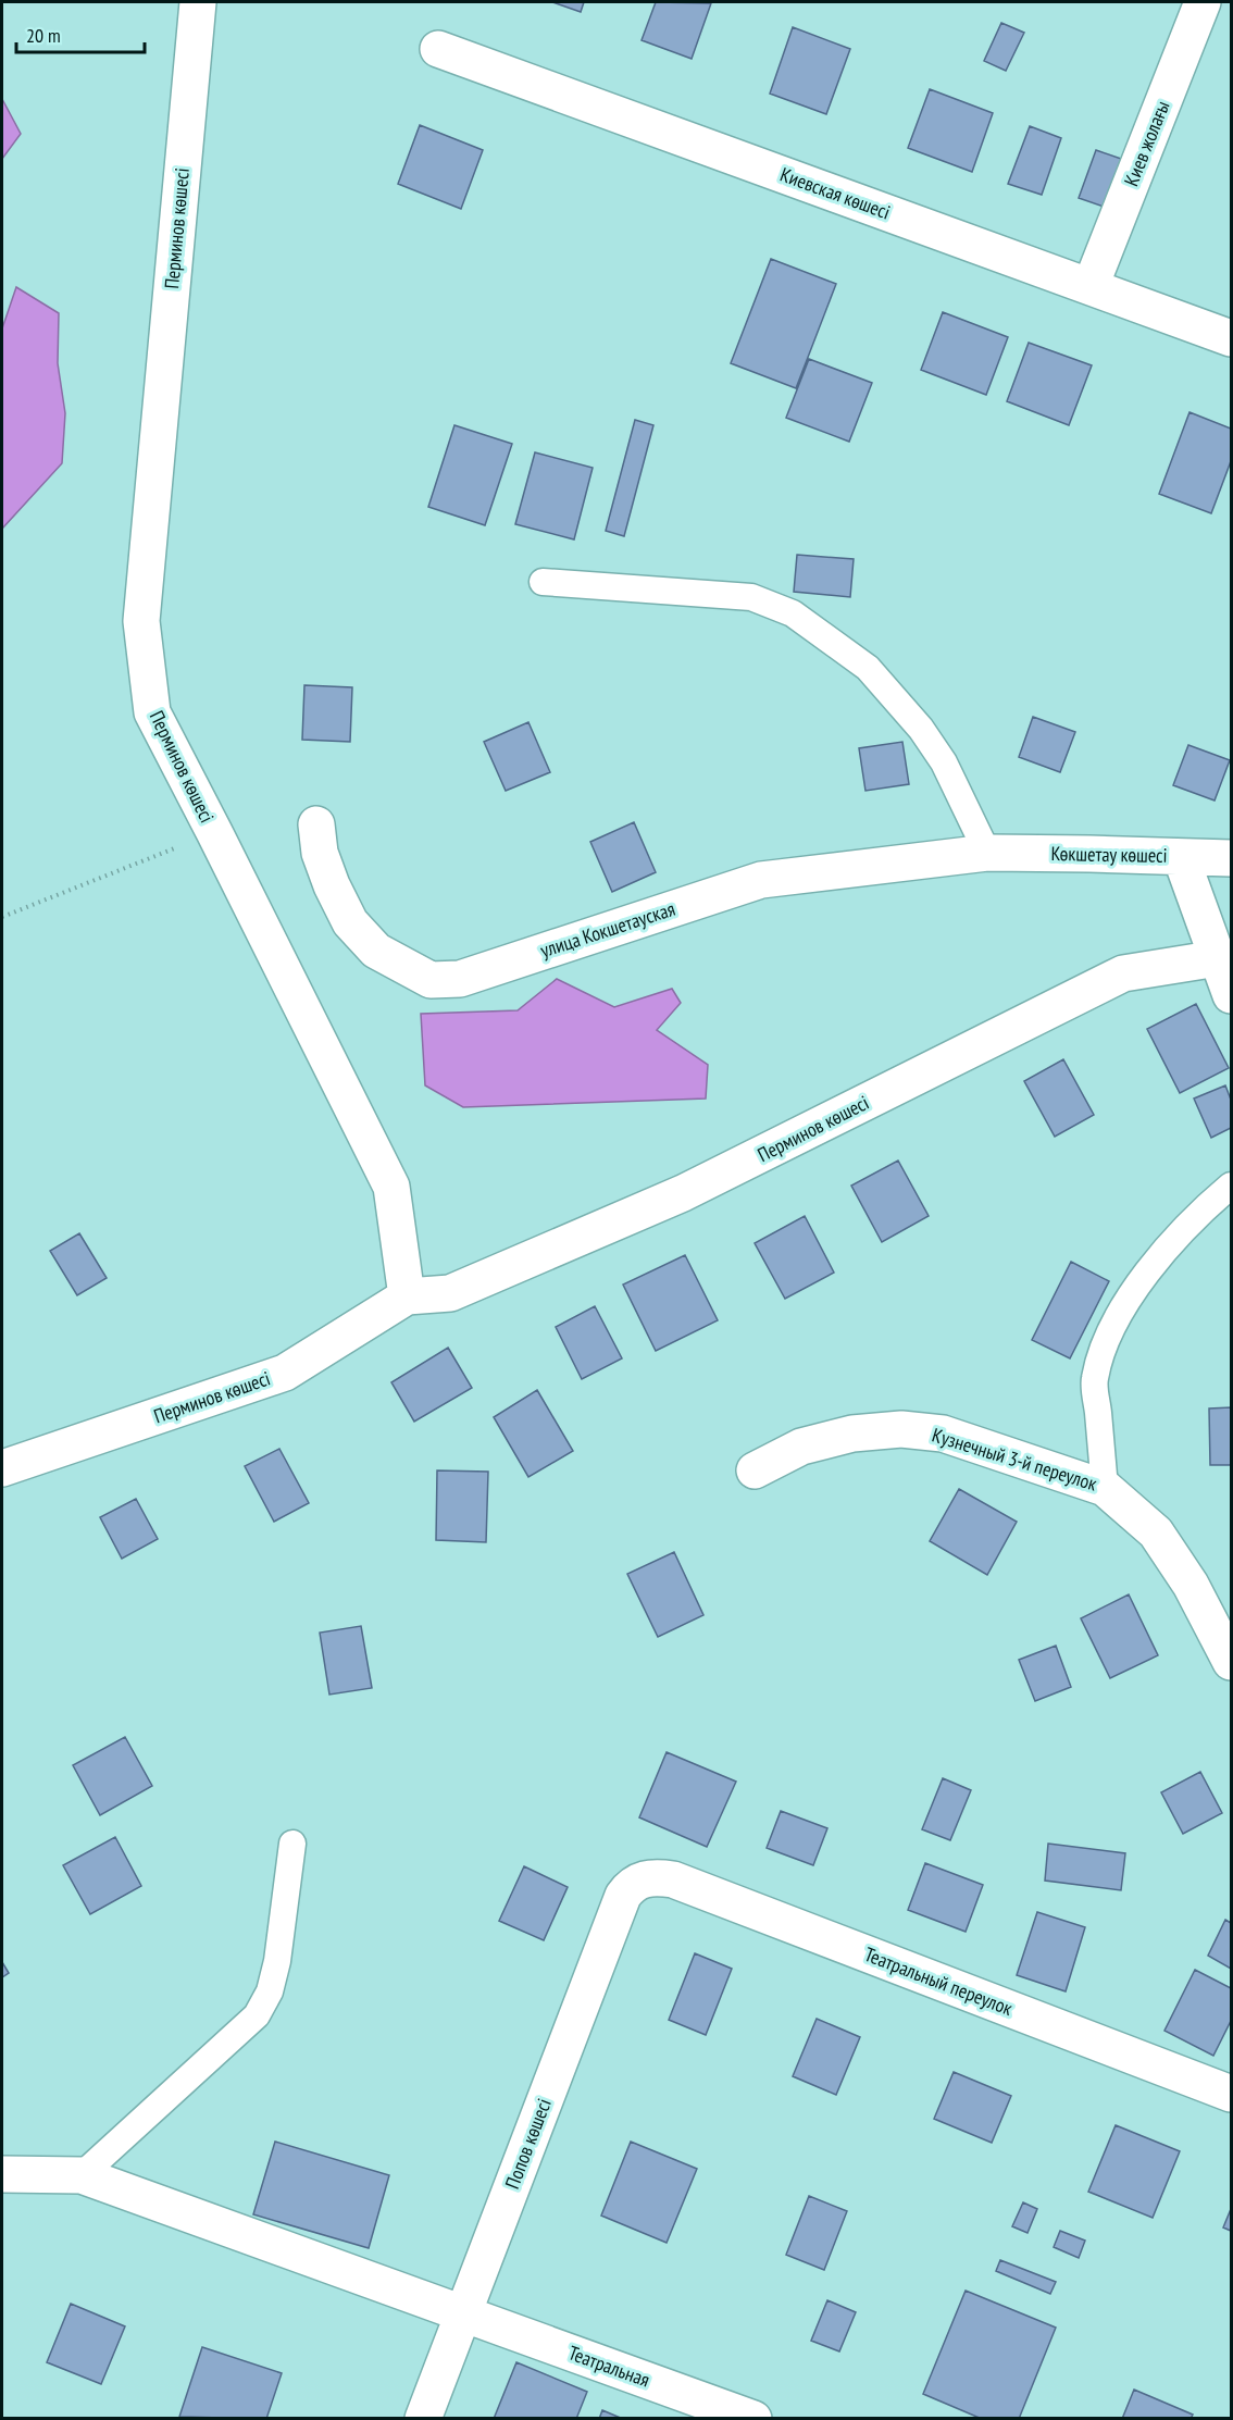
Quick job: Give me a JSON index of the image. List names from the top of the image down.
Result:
{
  "streets": {
    "street": [
      "Киев жолағы",
      "Киевская көшесі",
      "Перминов көшесі",
      "Көкшетау көшесі",
      "улица Кокшетауская",
      "Кузнечный 3-й переулок",
      "Театральный переулок",
      "Попов көшесі",
      "Театральная"
    ]
  },
  "crossings": [
    ["Киев жолағы", "Киевская көшесі"],
    ["Көкшетау көшесі", "улица Кокшетауская"],
    ["Театральный переулок", "Попов көшесі"],
    ["Попов көшесі", "Театральная"]
  ],
  "scale_bar": "20 m"
}
